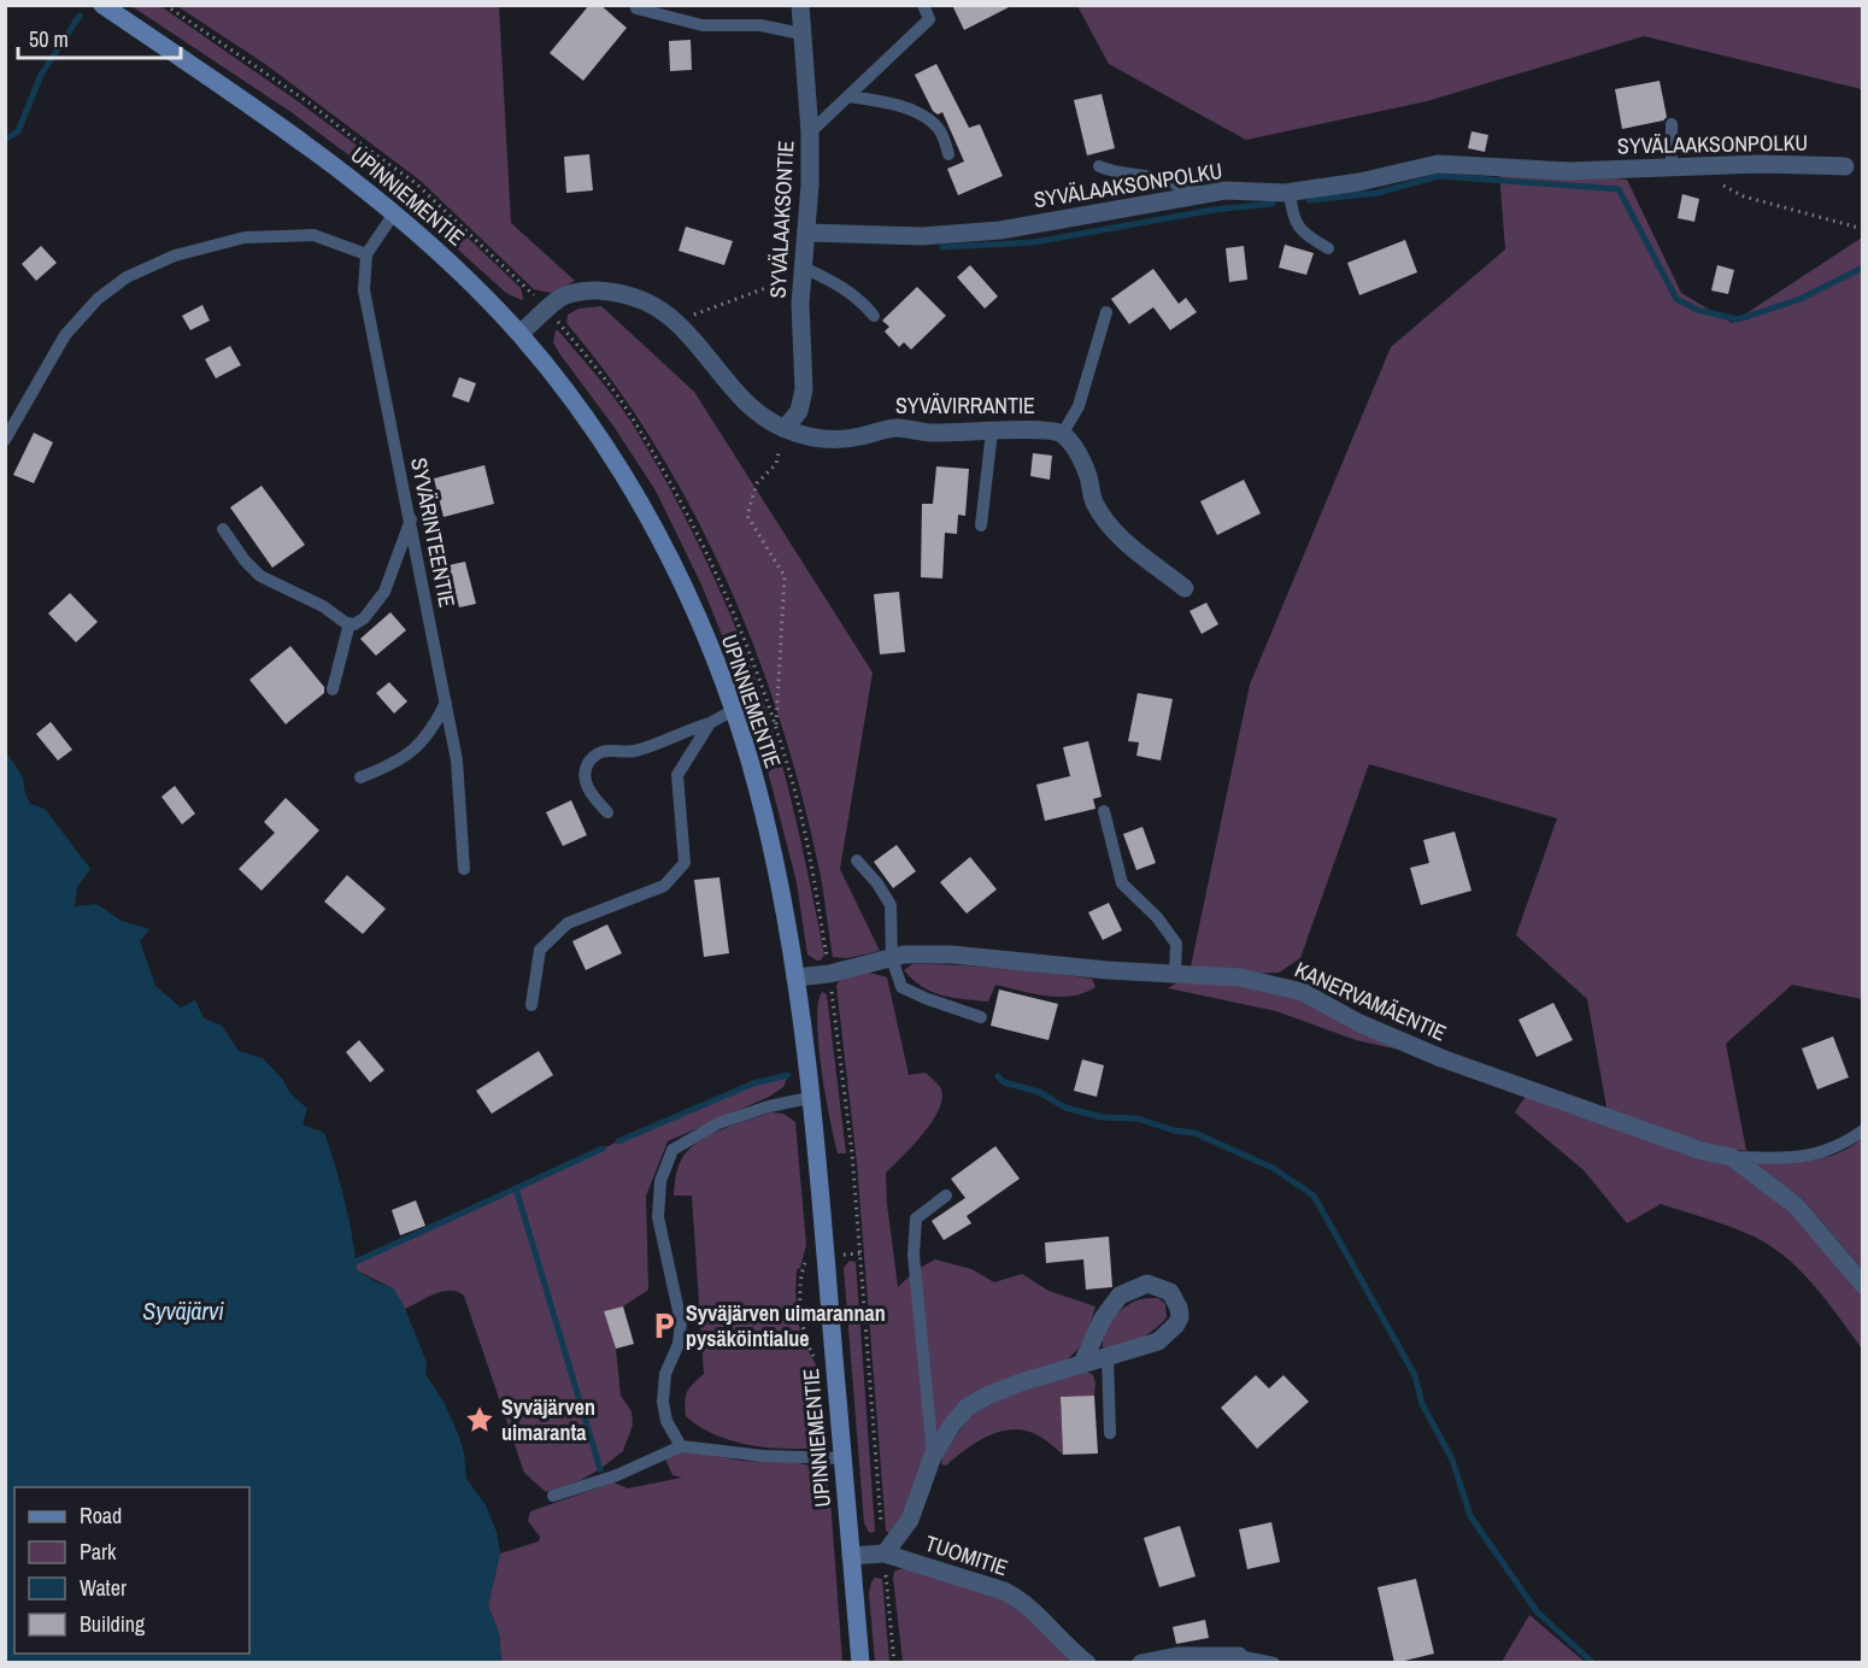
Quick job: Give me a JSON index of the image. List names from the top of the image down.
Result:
{
  "streets": {
    "main road": ["UPINNIEMENTIE"],
    "street": [
      "SYVÄLAAKSONPOLKU",
      "SYVÄLAAKSONTIE",
      "SYVÄVIRRANTIE",
      "KANERVAMÄENTIE",
      "TUOMITIE"
    ],
    "lane": ["SYVÄRINTEENTIE"]
  },
  "crossings": [
    ["SYVÄLAAKSONPOLKU", "SYVÄLAAKSONTIE"],
    ["UPINNIEMENTIE", "SYVÄVIRRANTIE"],
    ["UPINNIEMENTIE", "KANERVAMÄENTIE"],
    ["UPINNIEMENTIE", "TUOMITIE"],
    ["SYVÄLAAKSONTIE", "SYVÄVIRRANTIE"]
  ],
  "water": ["Syväjärvi"],
  "places": {
    "parking": ["Syväjärven uimarannan pysäköintialue"],
    "place": ["Syväjärven uimaranta"]
  },
  "legend": [
    "Road",
    "Park",
    "Water",
    "Building"
  ],
  "scale_bar": "50 m"
}
